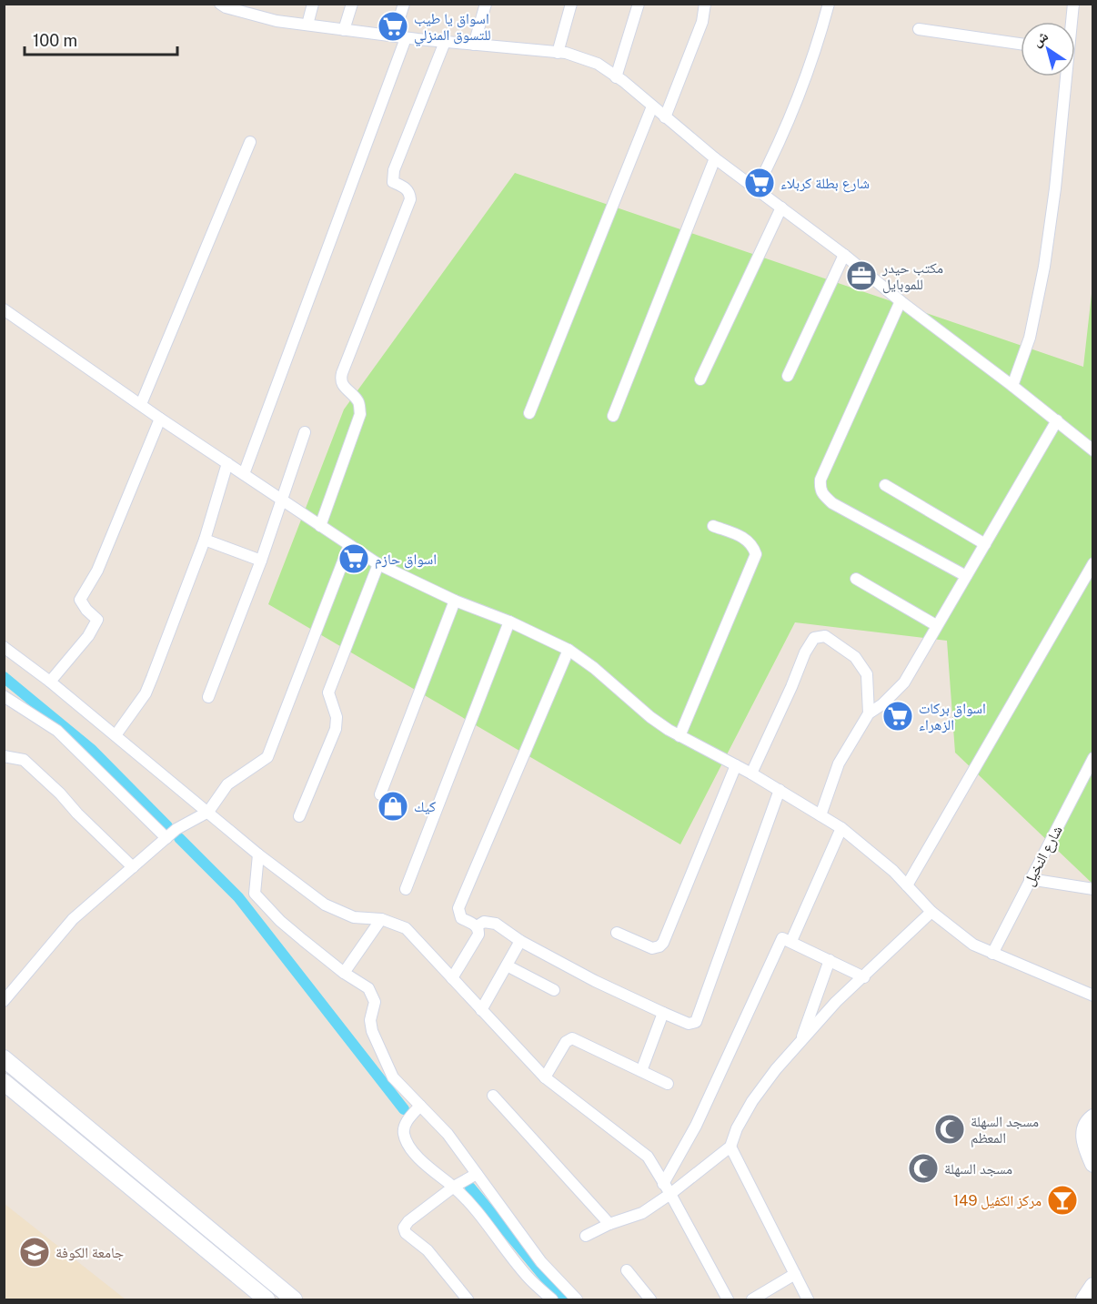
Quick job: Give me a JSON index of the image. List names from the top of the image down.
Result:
{
  "streets": {
    "street": ["شارع النخيل"]
  },
  "places": {
    "supermarket": [
      "اسواق يا طيب للتسوق المنزلي",
      "شارع بطلة كربلاء",
      "اسواق حازم",
      "اسواق بركات الزهراء"
    ],
    "office": ["مكتب حيدر للموبايل"],
    "shop": ["كيك"],
    "mosque": ["مسجد السهلة المعظم", "مسجد السهلة"],
    "bar": ["مركز الكفيل 149"],
    "school or university": ["جامعة الكوفة"]
  },
  "scale_bar": "100 m",
  "north": "top left"
}
